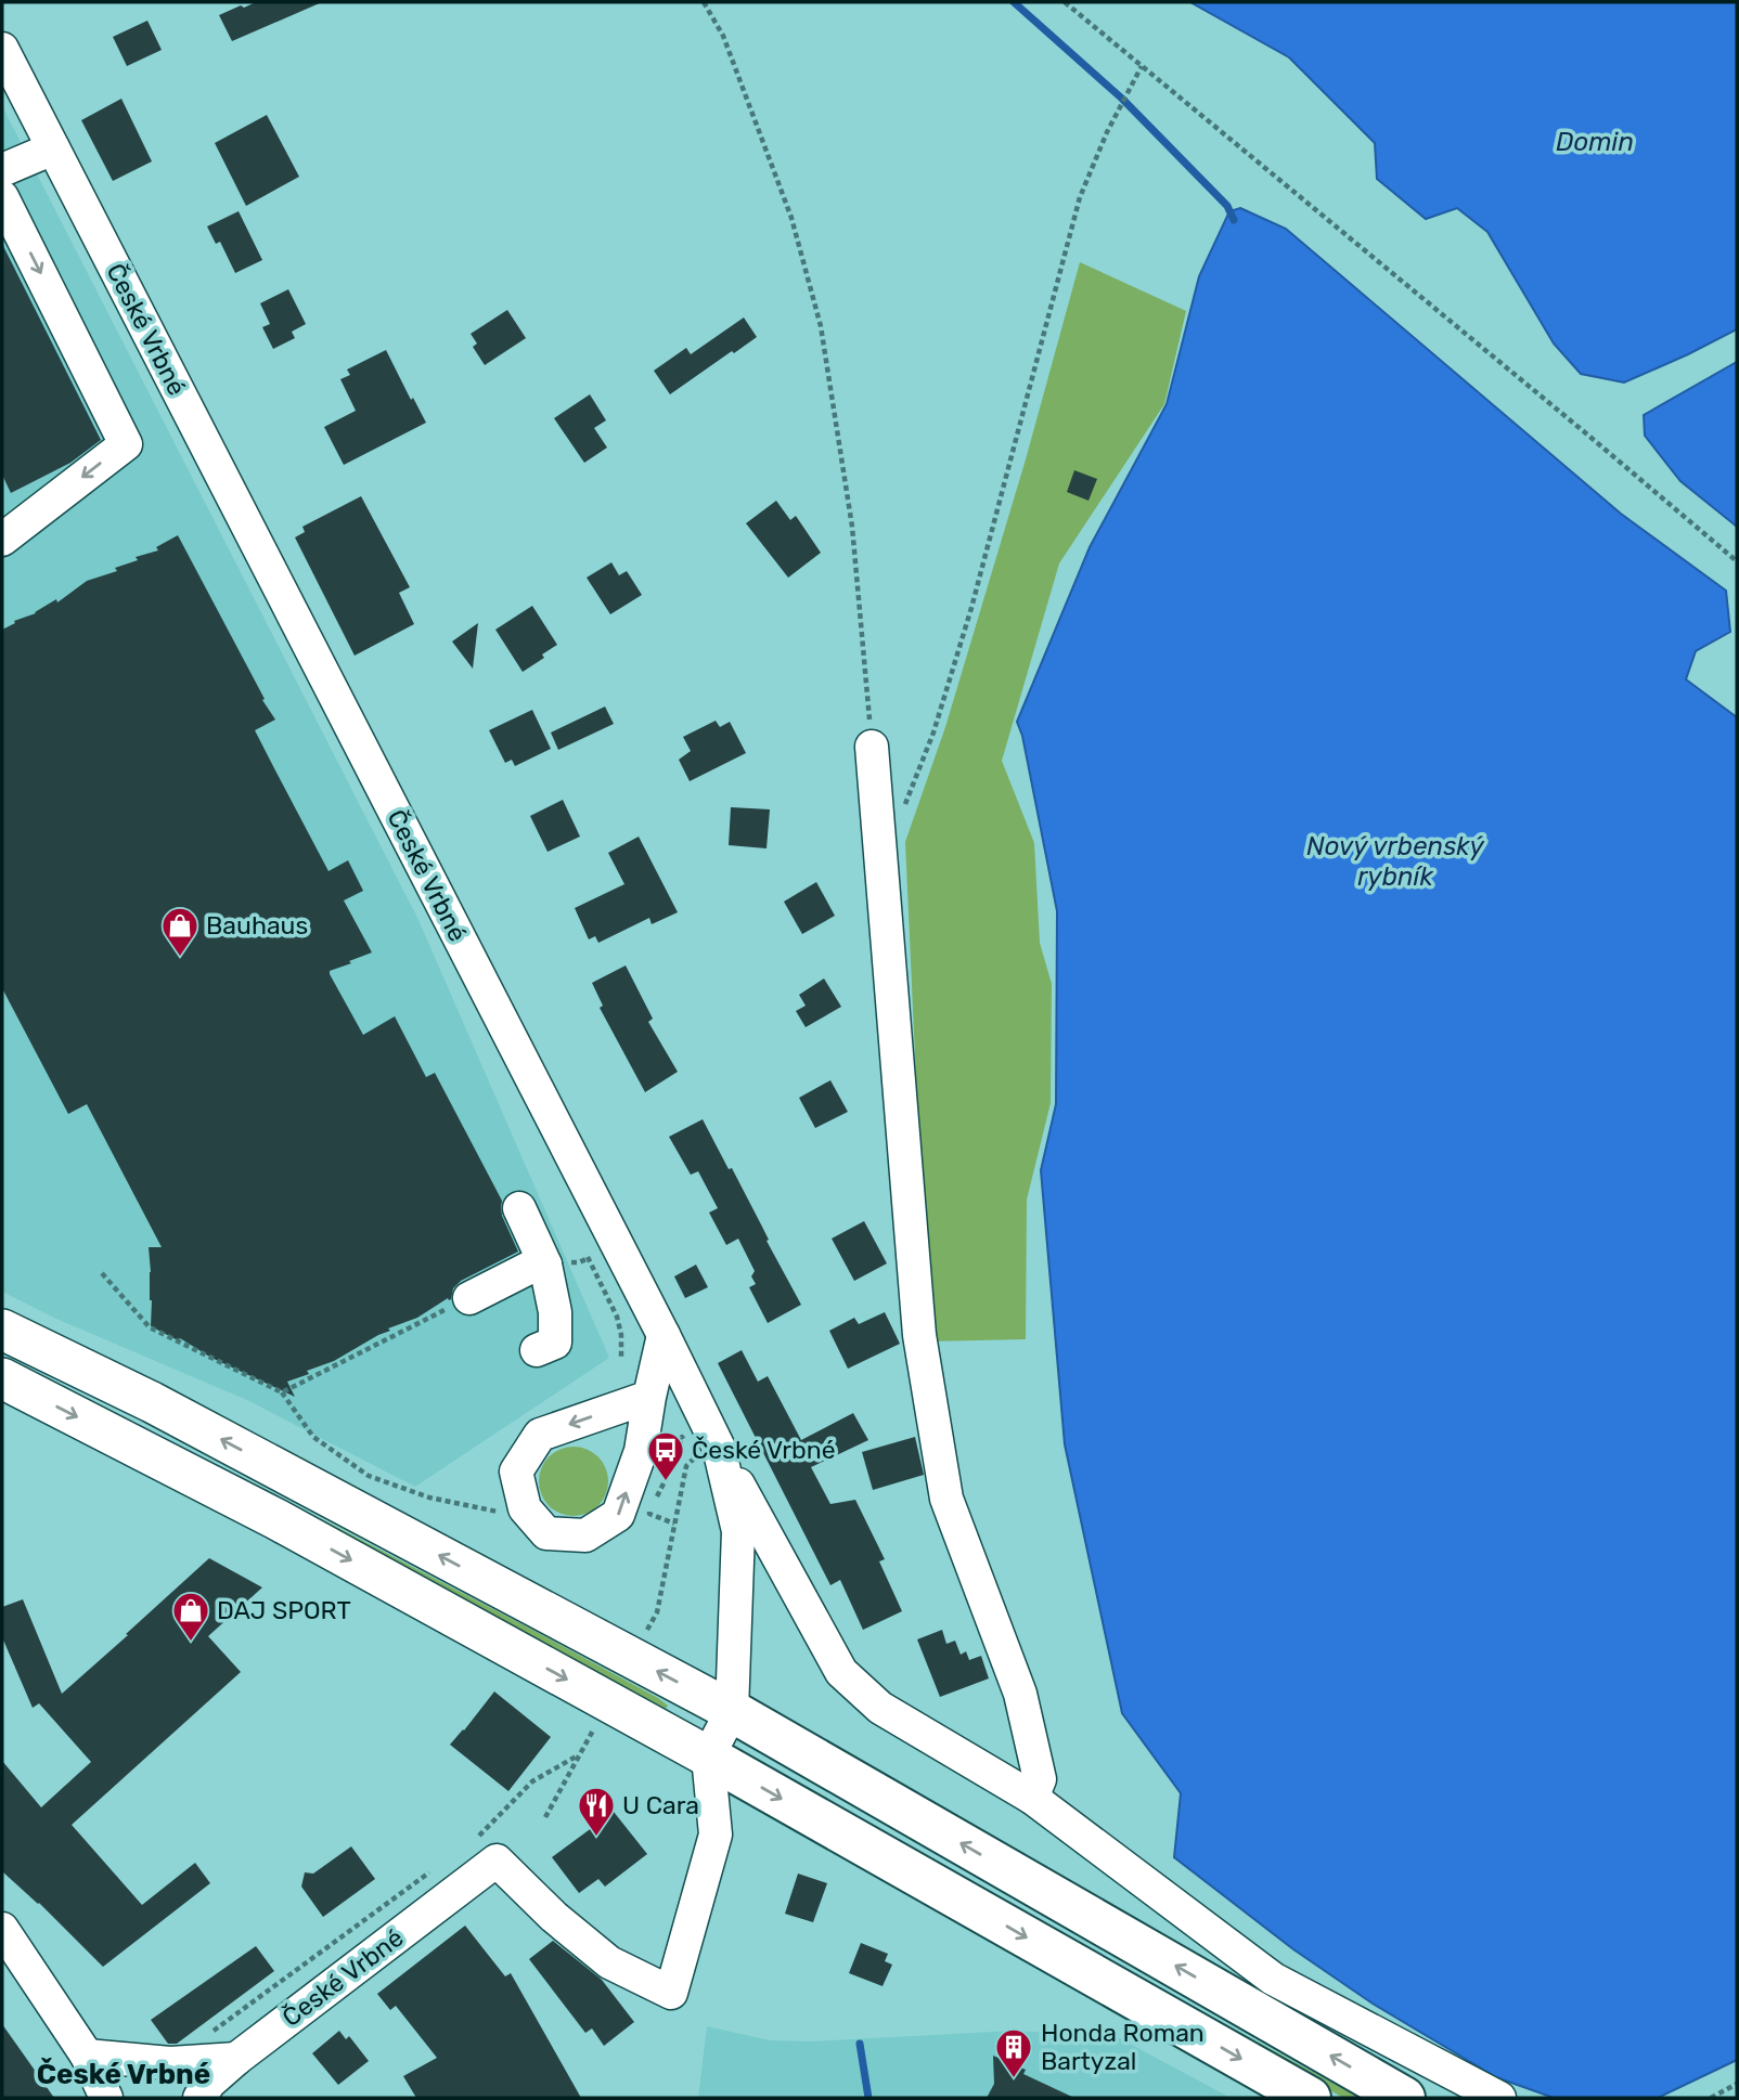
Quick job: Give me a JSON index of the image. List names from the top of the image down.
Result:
{
  "streets": {
    "street": ["České Vrbné"]
  },
  "districts": ["České Vrbné"],
  "water": ["Domin", "Nový vrbenský rybník"],
  "places": {
    "shop": ["Bauhaus", "DAJ SPORT"],
    "bus stop": ["České Vrbné"],
    "restaurant": ["U Cara"],
    "building": ["Honda Roman Bartyzal"]
  }
}
